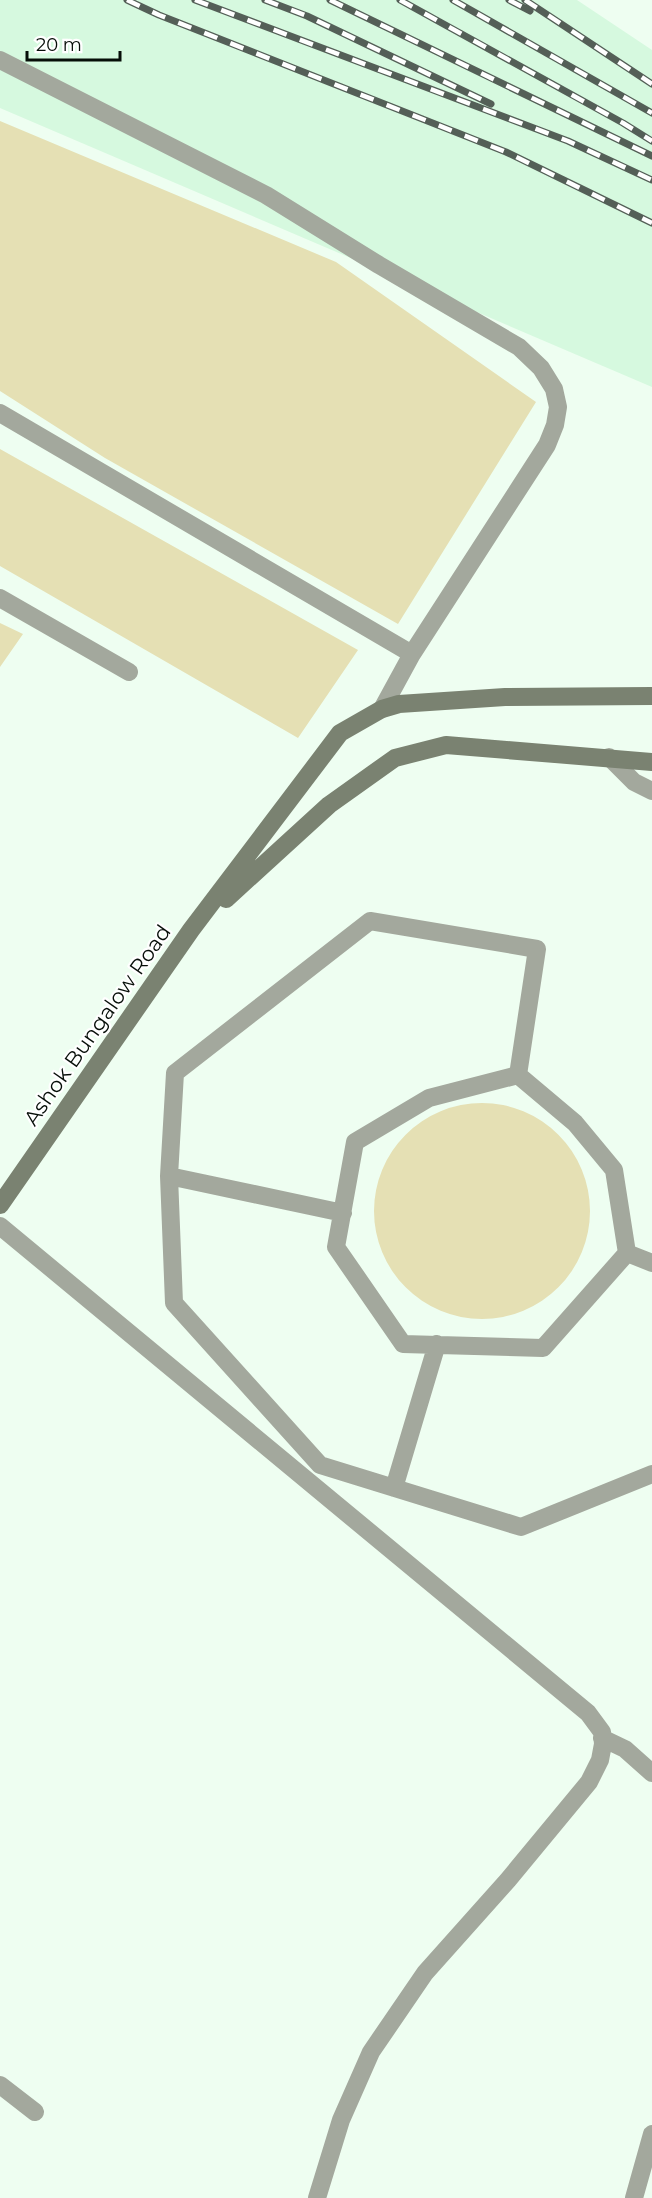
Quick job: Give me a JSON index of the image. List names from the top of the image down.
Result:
{
  "streets": {
    "street": ["Ashok Bungalow Road"]
  },
  "scale_bar": "20 m"
}
